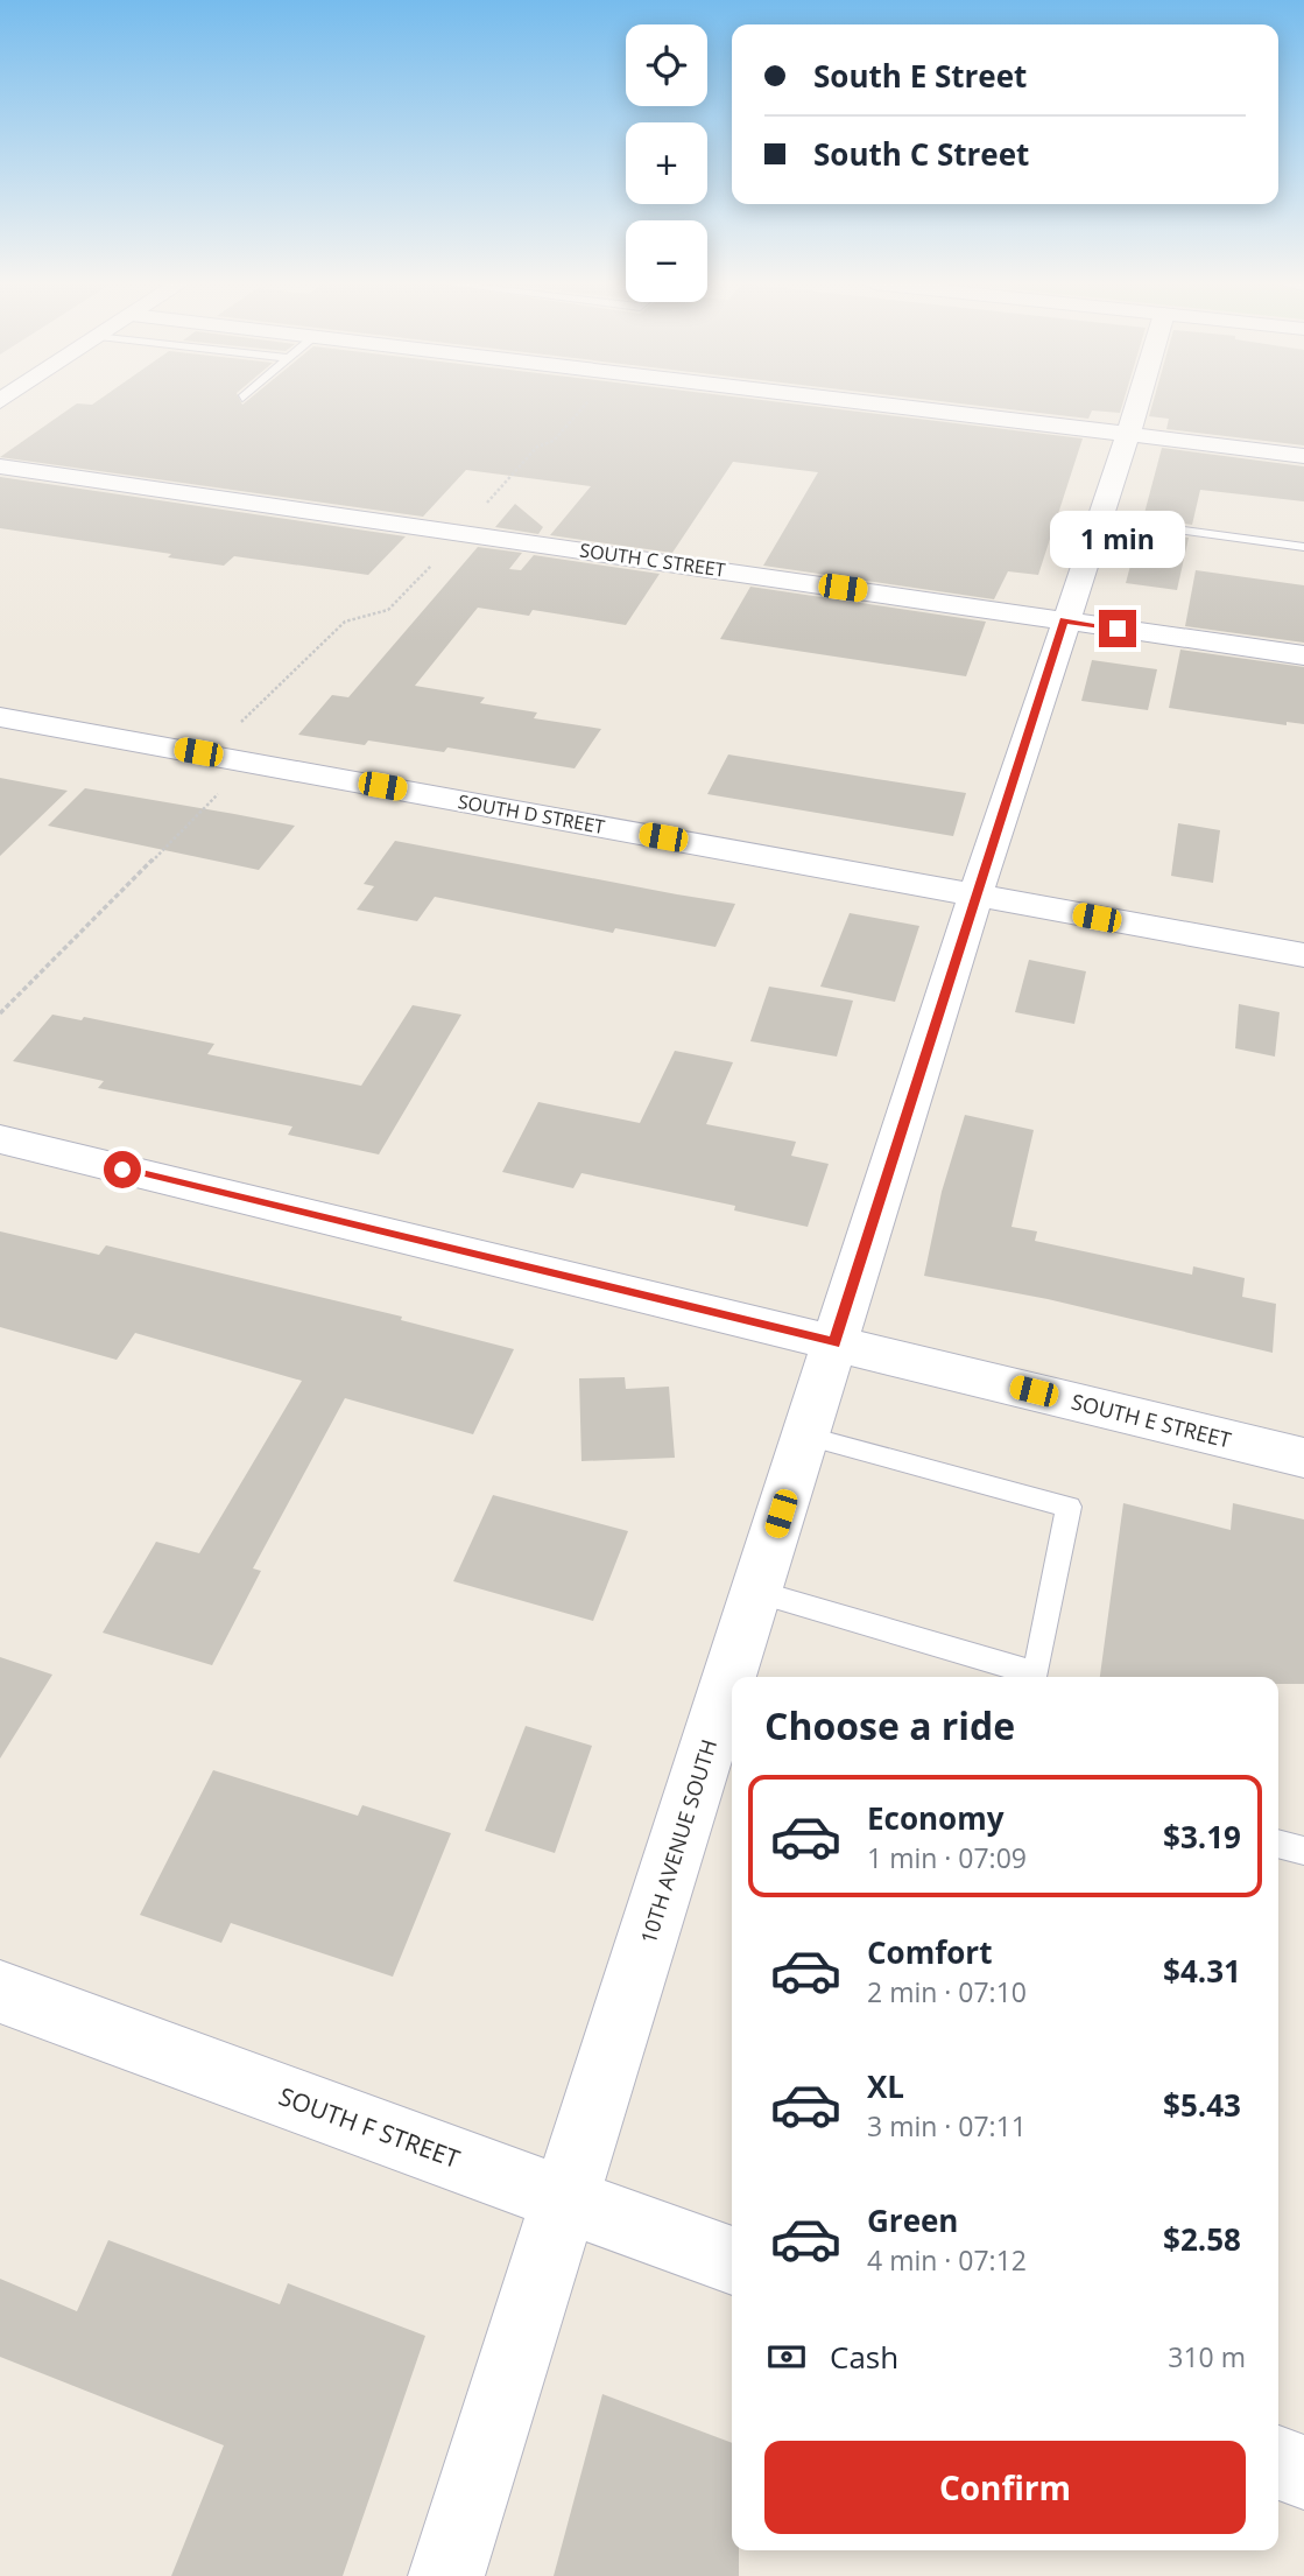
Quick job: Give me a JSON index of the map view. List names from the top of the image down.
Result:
{
  "streets": {
    "street": [
      "SOUTH C STREET",
      "SOUTH D STREET",
      "SOUTH E STREET",
      "10TH AVENUE SOUTH",
      "SOUTH F STREET"
    ]
  },
  "crossings": [
    ["SOUTH C STREET", "10TH AVENUE SOUTH"],
    ["SOUTH D STREET", "10TH AVENUE SOUTH"],
    ["SOUTH E STREET", "10TH AVENUE SOUTH"],
    ["10TH AVENUE SOUTH", "SOUTH F STREET"]
  ],
  "page": {
    "map_buttons": ["+", "−"],
    "banner": ["South E Street", "South C Street"],
    "bubble": "1 min",
    "heading": "Choose a ride",
    "list": [
      {
        "name": "Economy",
        "note": "1 min · 07:09",
        "value": "$3.19"
      },
      {
        "name": "Comfort",
        "note": "2 min · 07:10",
        "value": "$4.31"
      },
      {
        "name": "XL",
        "note": "3 min · 07:11",
        "value": "$5.43"
      },
      {
        "name": "Green",
        "note": "4 min · 07:12",
        "value": "$2.58"
      }
    ],
    "pay": ["Cash", "310 m"],
    "buttons": "Confirm"
  }
}
